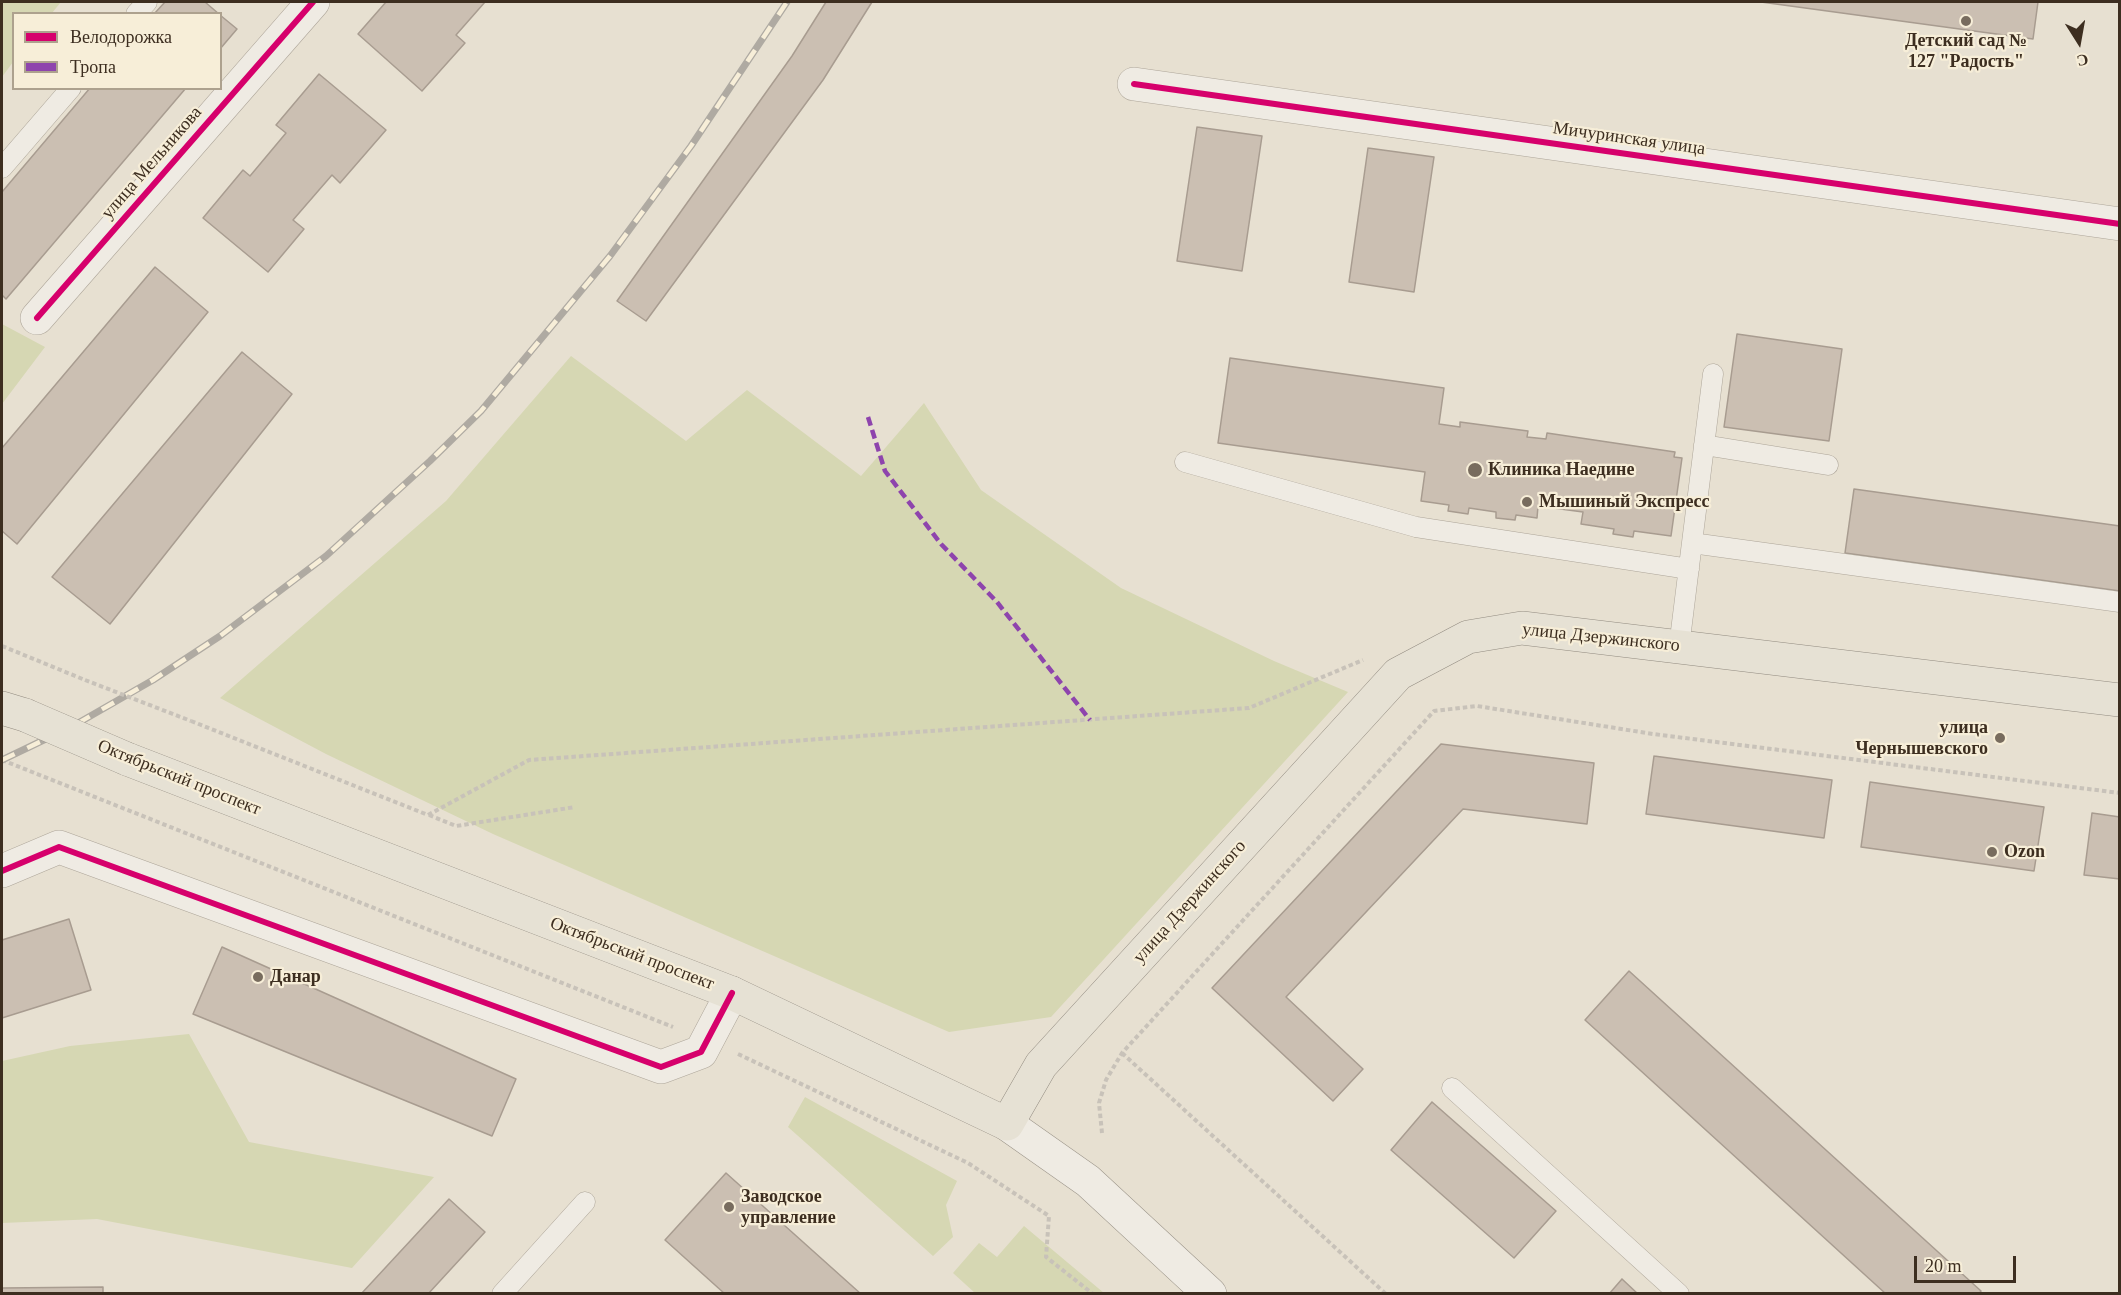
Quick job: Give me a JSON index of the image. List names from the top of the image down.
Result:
{
  "streets": {
    "main road": ["улица Дзержинского", "Октябрьский проспект"],
    "street": ["Мичуринская улица", "улица Мельникова"]
  },
  "crossings": [
    ["улица Дзержинского", "Октябрьский проспект"]
  ],
  "places": [
    "Детский сад № 127 \"Радость\"",
    "Клиника Наедине",
    "Мышиный Экспресс",
    "улица Чернышевского",
    "Ozon",
    "Данар",
    "Заводское управление"
  ],
  "legend": ["Велодорожка", "Тропа"],
  "scale_bar": "20 m",
  "north": "bottom"
}
